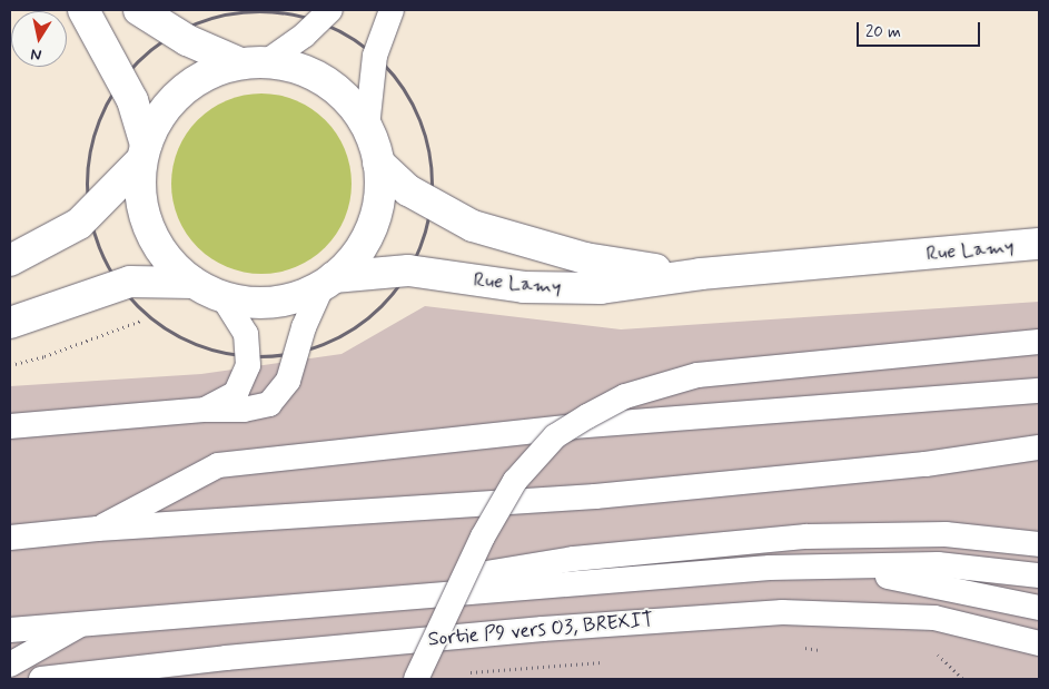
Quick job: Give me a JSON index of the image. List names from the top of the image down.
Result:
{
  "streets": {
    "street": ["Rue Lamy"],
    "lane": ["Sortie P9 vers O3, BREXIT"]
  },
  "scale_bar": "20 m",
  "north": "bottom"
}
